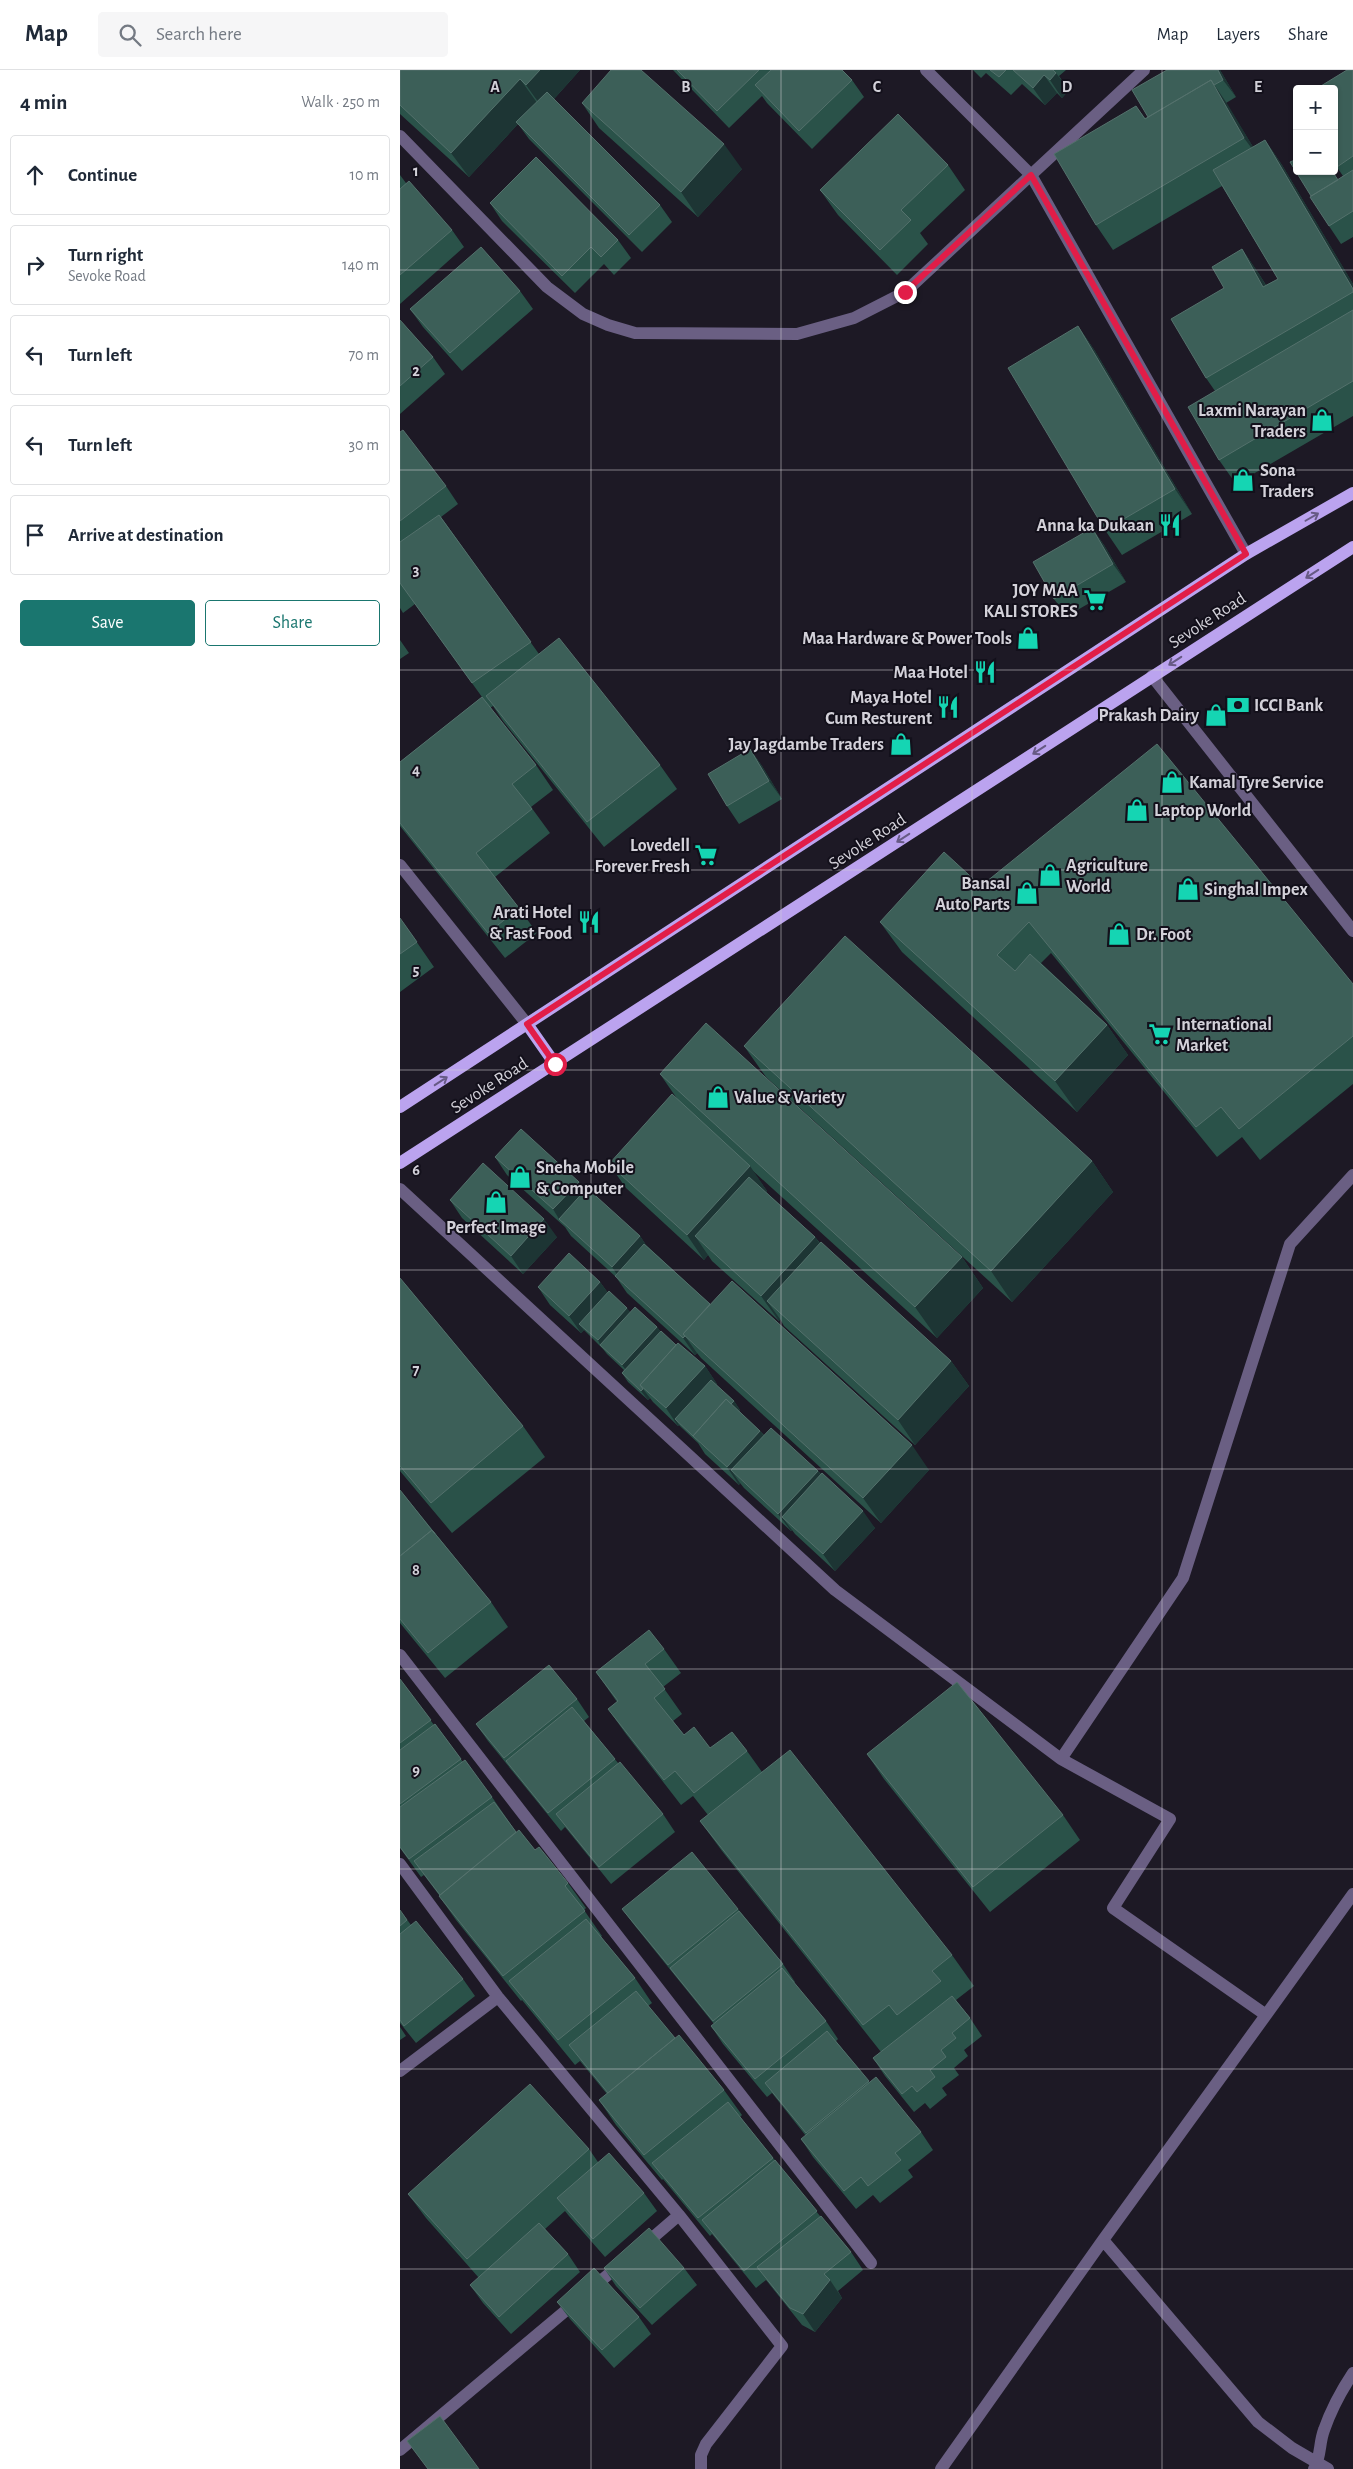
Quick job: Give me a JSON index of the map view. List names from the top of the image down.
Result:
{
  "streets": {
    "main road": ["Sevoke Road"]
  },
  "places": {
    "shop": [
      "Laxmi Narayan Traders",
      "Sona Traders",
      "Maa Hardware & Power Tools",
      "Prakash Dairy",
      "Jay Jagdambe Traders",
      "Kamal Tyre Service",
      "Laptop World",
      "Agriculture World",
      "Singhal Impex",
      "Bansal Auto Parts",
      "Dr. Foot",
      "Value & Variety",
      "Sneha Mobile & Computer",
      "Perfect Image"
    ],
    "restaurant": [
      "Anna ka Dukaan",
      "Maa Hotel",
      "Maya Hotel Cum Resturent",
      "Arati Hotel & Fast Food"
    ],
    "supermarket": ["JOY MAA KALI STORES", "Lovedell Forever Fresh", "International Market"],
    "bank": ["ICCI Bank"]
  },
  "page": {
    "header": "Map",
    "search": "Search here",
    "nav": ["Map", "Layers", "Share"],
    "heading": ["4 min", "Walk · 250 m"],
    "map_buttons": ["+", "−"],
    "list": [
      ["Continue", "10 m"],
      ["Turn right", "Sevoke Road", "140 m"],
      ["Turn left", "70 m"],
      ["Turn left", "30 m"],
      "Arrive at destination"
    ],
    "buttons": ["Save", "Share"]
  },
  "grid": {
    "columns": [
      "A",
      "B",
      "C",
      "D",
      "E"
    ],
    "rows": [
      "1",
      "2",
      "3",
      "4",
      "5",
      "6",
      "7",
      "8",
      "9"
    ]
  }
}
